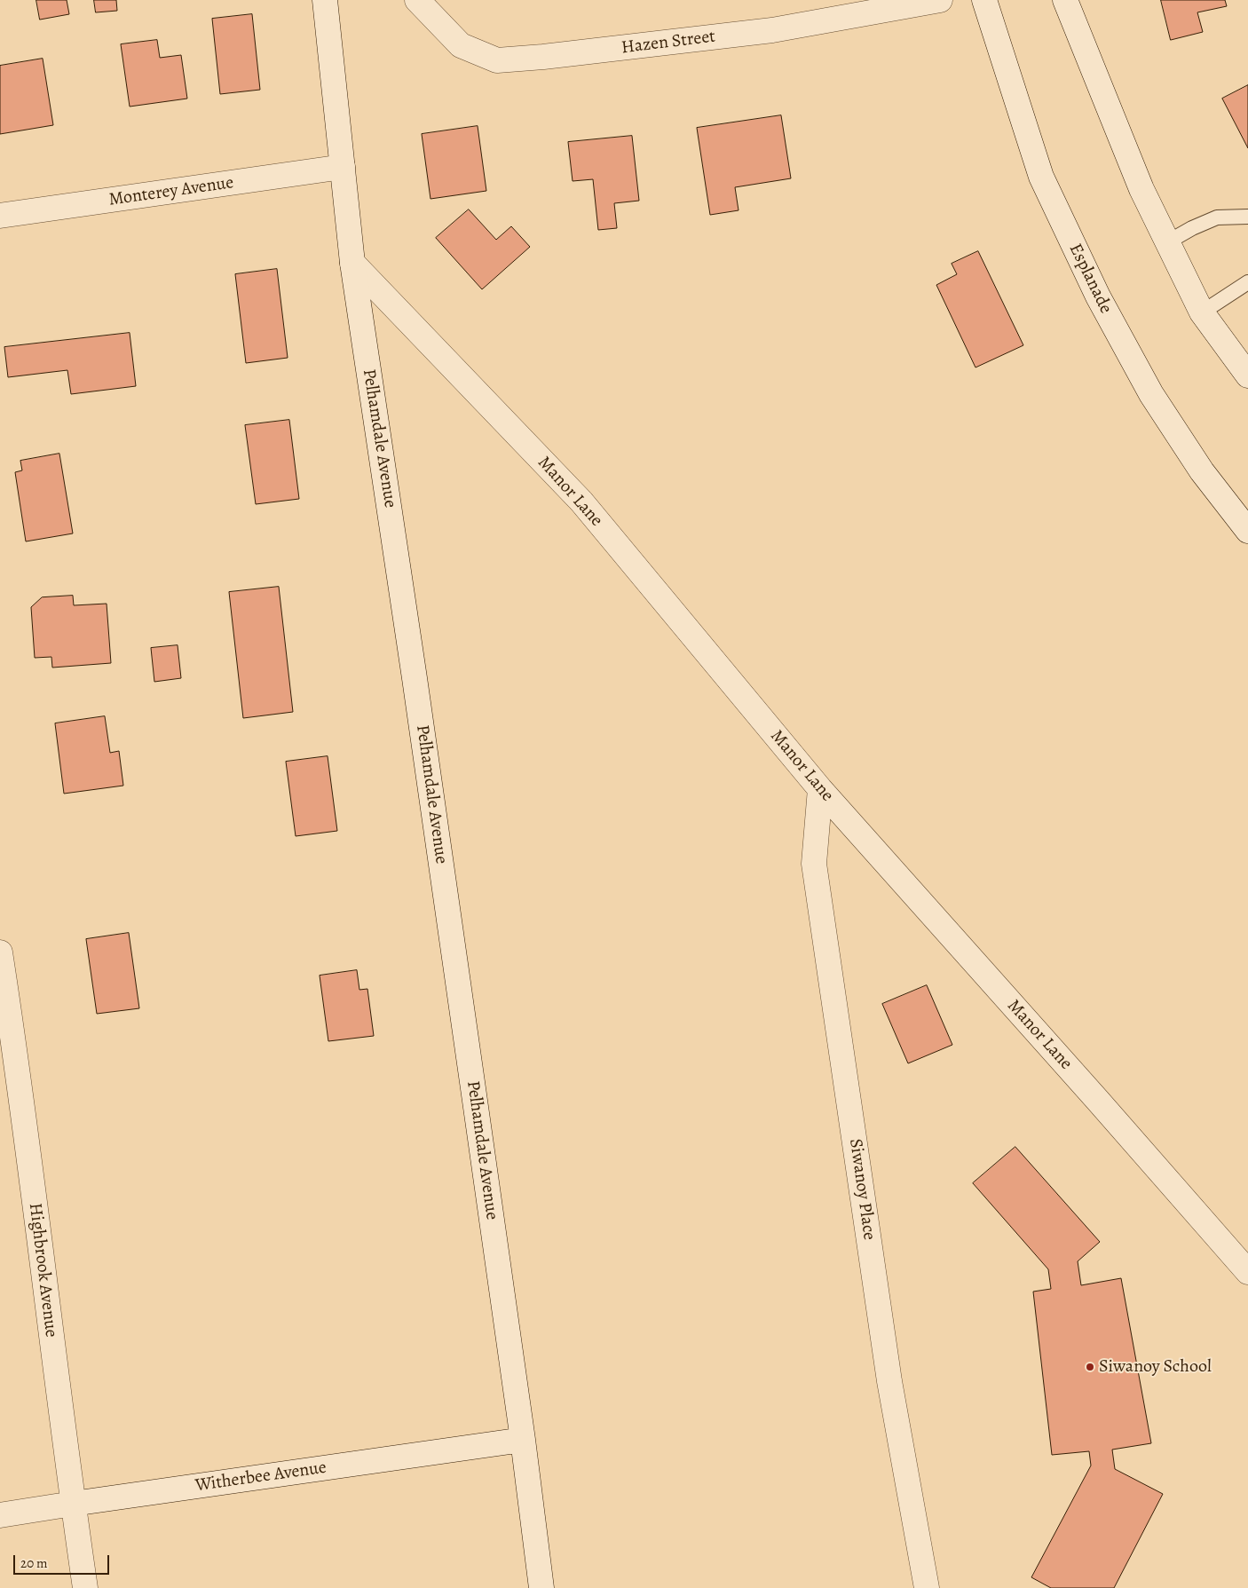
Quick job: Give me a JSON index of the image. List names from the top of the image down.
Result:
{
  "streets": {
    "street": [
      "Hazen Street",
      "Monterey Avenue",
      "Esplanade",
      "Pelhamdale Avenue",
      "Manor Lane",
      "Siwanoy Place",
      "Highbrook Avenue",
      "Witherbee Avenue"
    ]
  },
  "crossings": [
    ["Monterey Avenue", "Pelhamdale Avenue"],
    ["Pelhamdale Avenue", "Manor Lane"],
    ["Pelhamdale Avenue", "Witherbee Avenue"],
    ["Manor Lane", "Siwanoy Place"],
    ["Highbrook Avenue", "Witherbee Avenue"]
  ],
  "places": ["Siwanoy School"],
  "scale_bar": "20 m"
}
